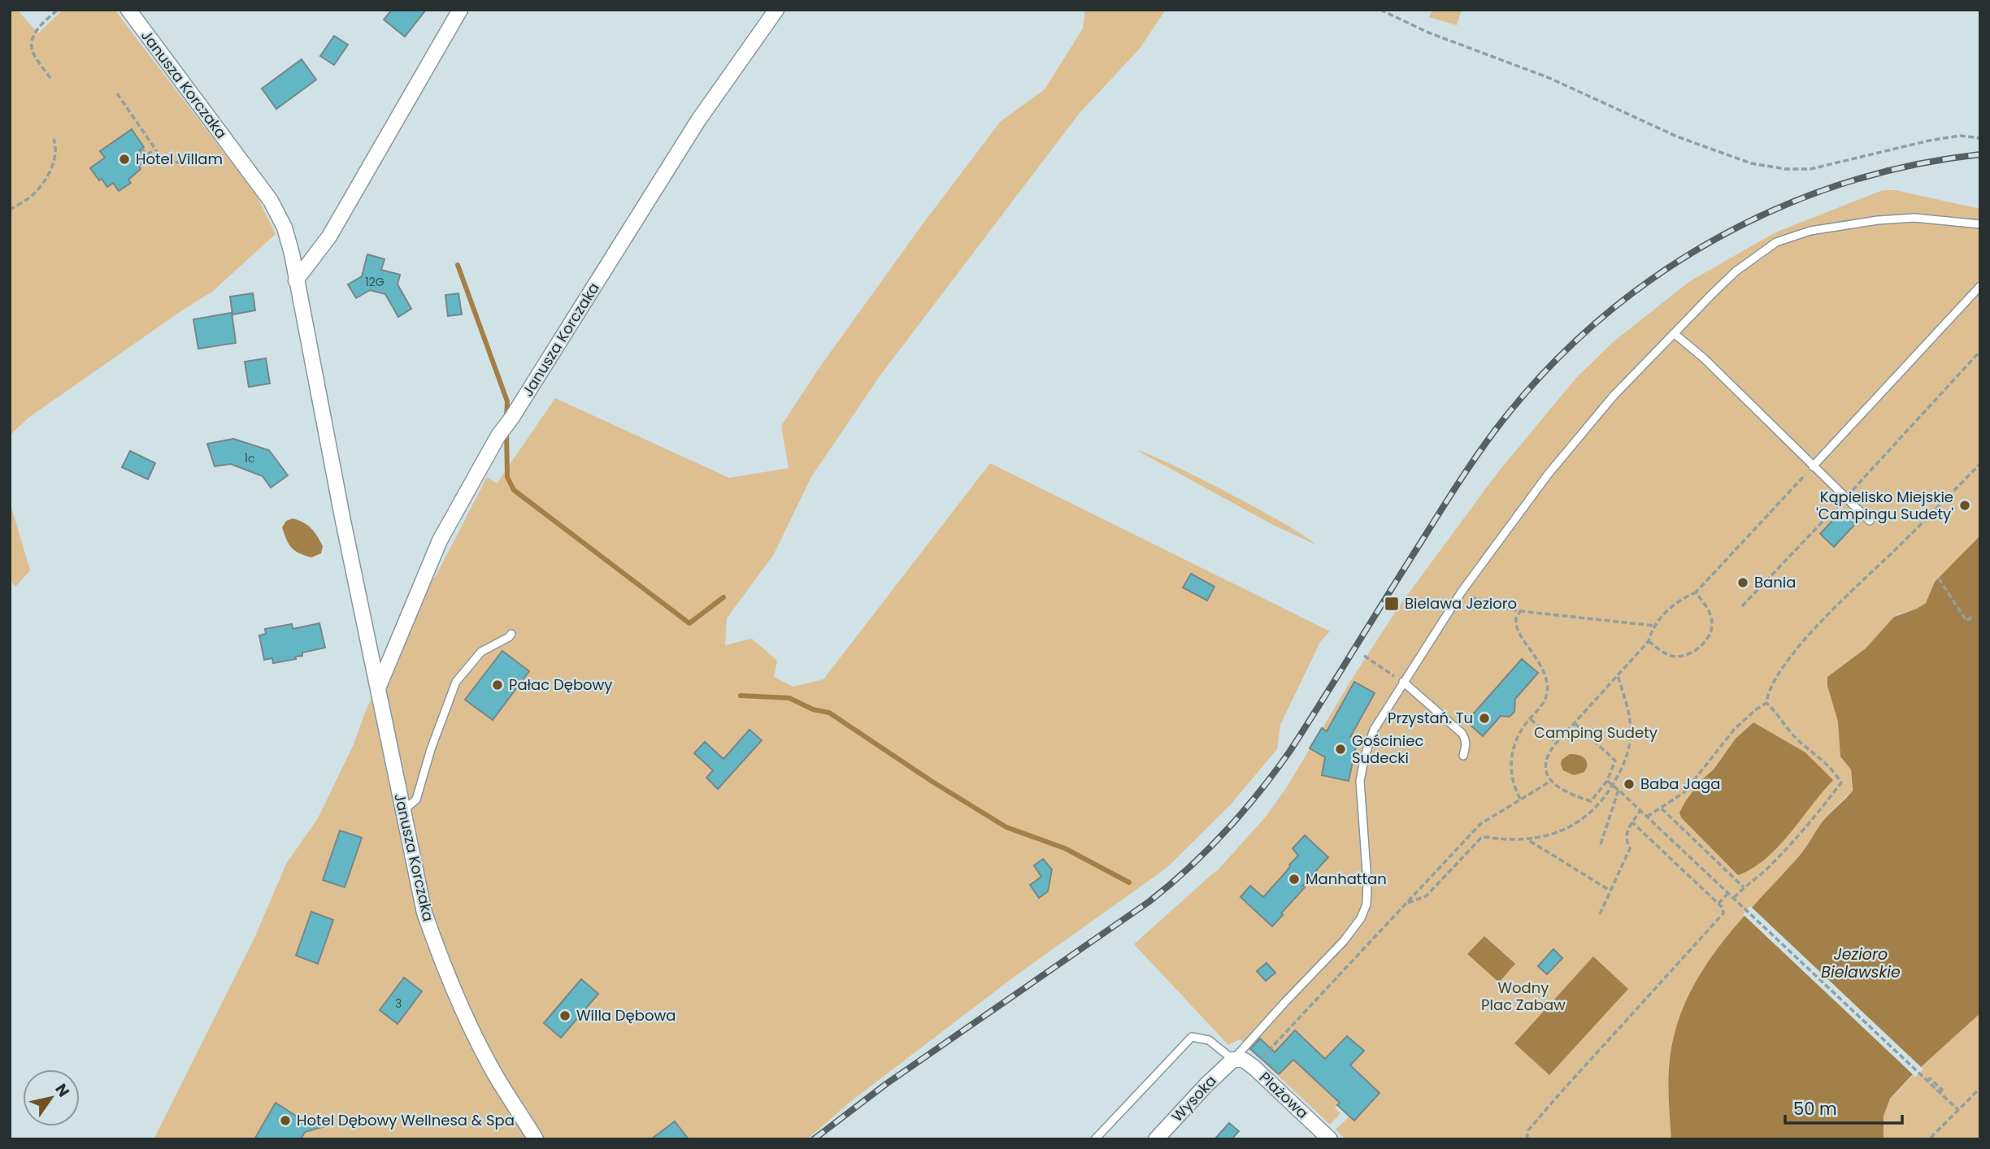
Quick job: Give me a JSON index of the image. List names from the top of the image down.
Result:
{
  "streets": {
    "street": ["Janusza Korczaka", "Plażowa", "Wysoka"]
  },
  "crossings": [
    ["Plażowa", "Wysoka"]
  ],
  "water": ["Jezioro Bielawskie"],
  "parks": ["Camping Sudety", "Wodny Plac Zabaw"],
  "places": {
    "other": [
      "Hotel Villam",
      "Kąpielisko Miejskie 'Campingu Sudety'",
      "Bania",
      "Pałac Dębowy",
      "Przystań. Tu",
      "Gościniec Sudecki",
      "Baba Jaga",
      "Manhattan",
      "Willa Dębowa",
      "Hotel Dębowy Wellnesa & Spa"
    ],
    "transit": ["Bielawa Jezioro"]
  },
  "house_numbers": ["12G", "1c", "3"],
  "scale_bar": "50 m",
  "north": "top right"
}
